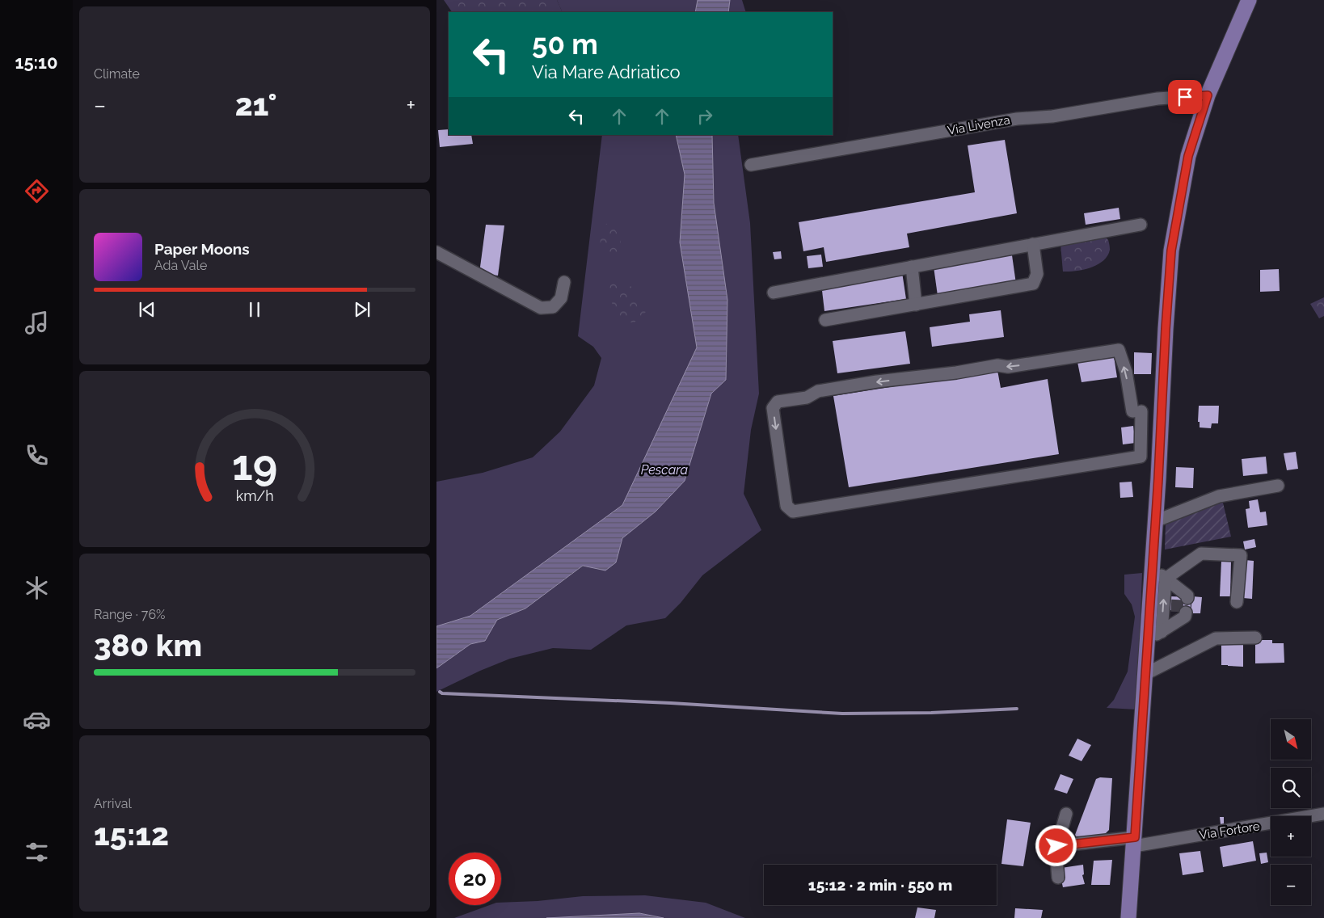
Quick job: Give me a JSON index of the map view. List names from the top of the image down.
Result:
{
  "streets": {
    "street": ["Via Livenza", "Via Fortore"]
  },
  "water": ["Pescara"],
  "north": "bottom right",
  "page": {
    "tabs": "15:10",
    "tile": [
      "Climate",
      ["Range · 76%", "380 km"],
      ["Arrival", "15:12"]
    ],
    "turn": ["50 m", "Via Mare Adriatico"],
    "heat": ["−", "21°", "+"],
    "song": ["Paper Moons", "Ada Vale"],
    "map_buttons": ["+", "−"],
    "limit": "20",
    "trip": "15:12 · 2 min · 550 m",
    "gauge": ["19", "km/h"]
  }
}
